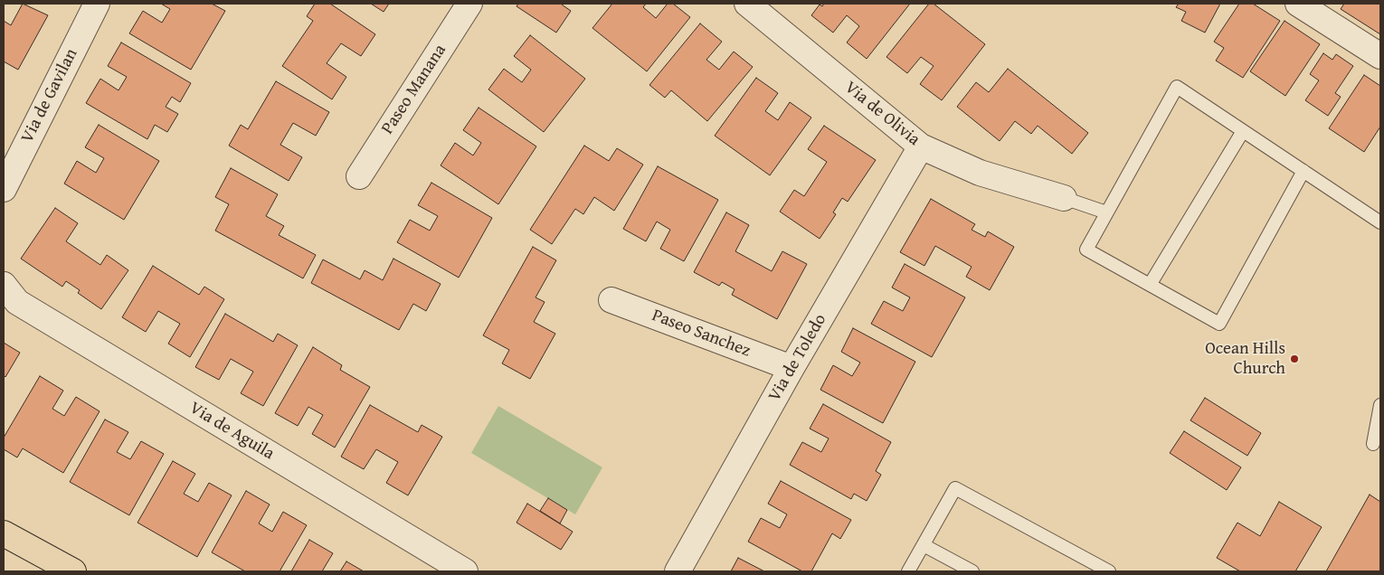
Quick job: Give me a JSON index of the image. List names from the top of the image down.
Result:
{
  "streets": {
    "street": [
      "Paseo Manana",
      "Via de Gavilan",
      "Via de Olivia",
      "Paseo Sanchez",
      "Via de Toledo",
      "Via de Aguila"
    ]
  },
  "crossings": [
    ["Via de Olivia", "Via de Toledo"],
    ["Paseo Sanchez", "Via de Toledo"]
  ],
  "places": ["Ocean Hills Church"]
}
